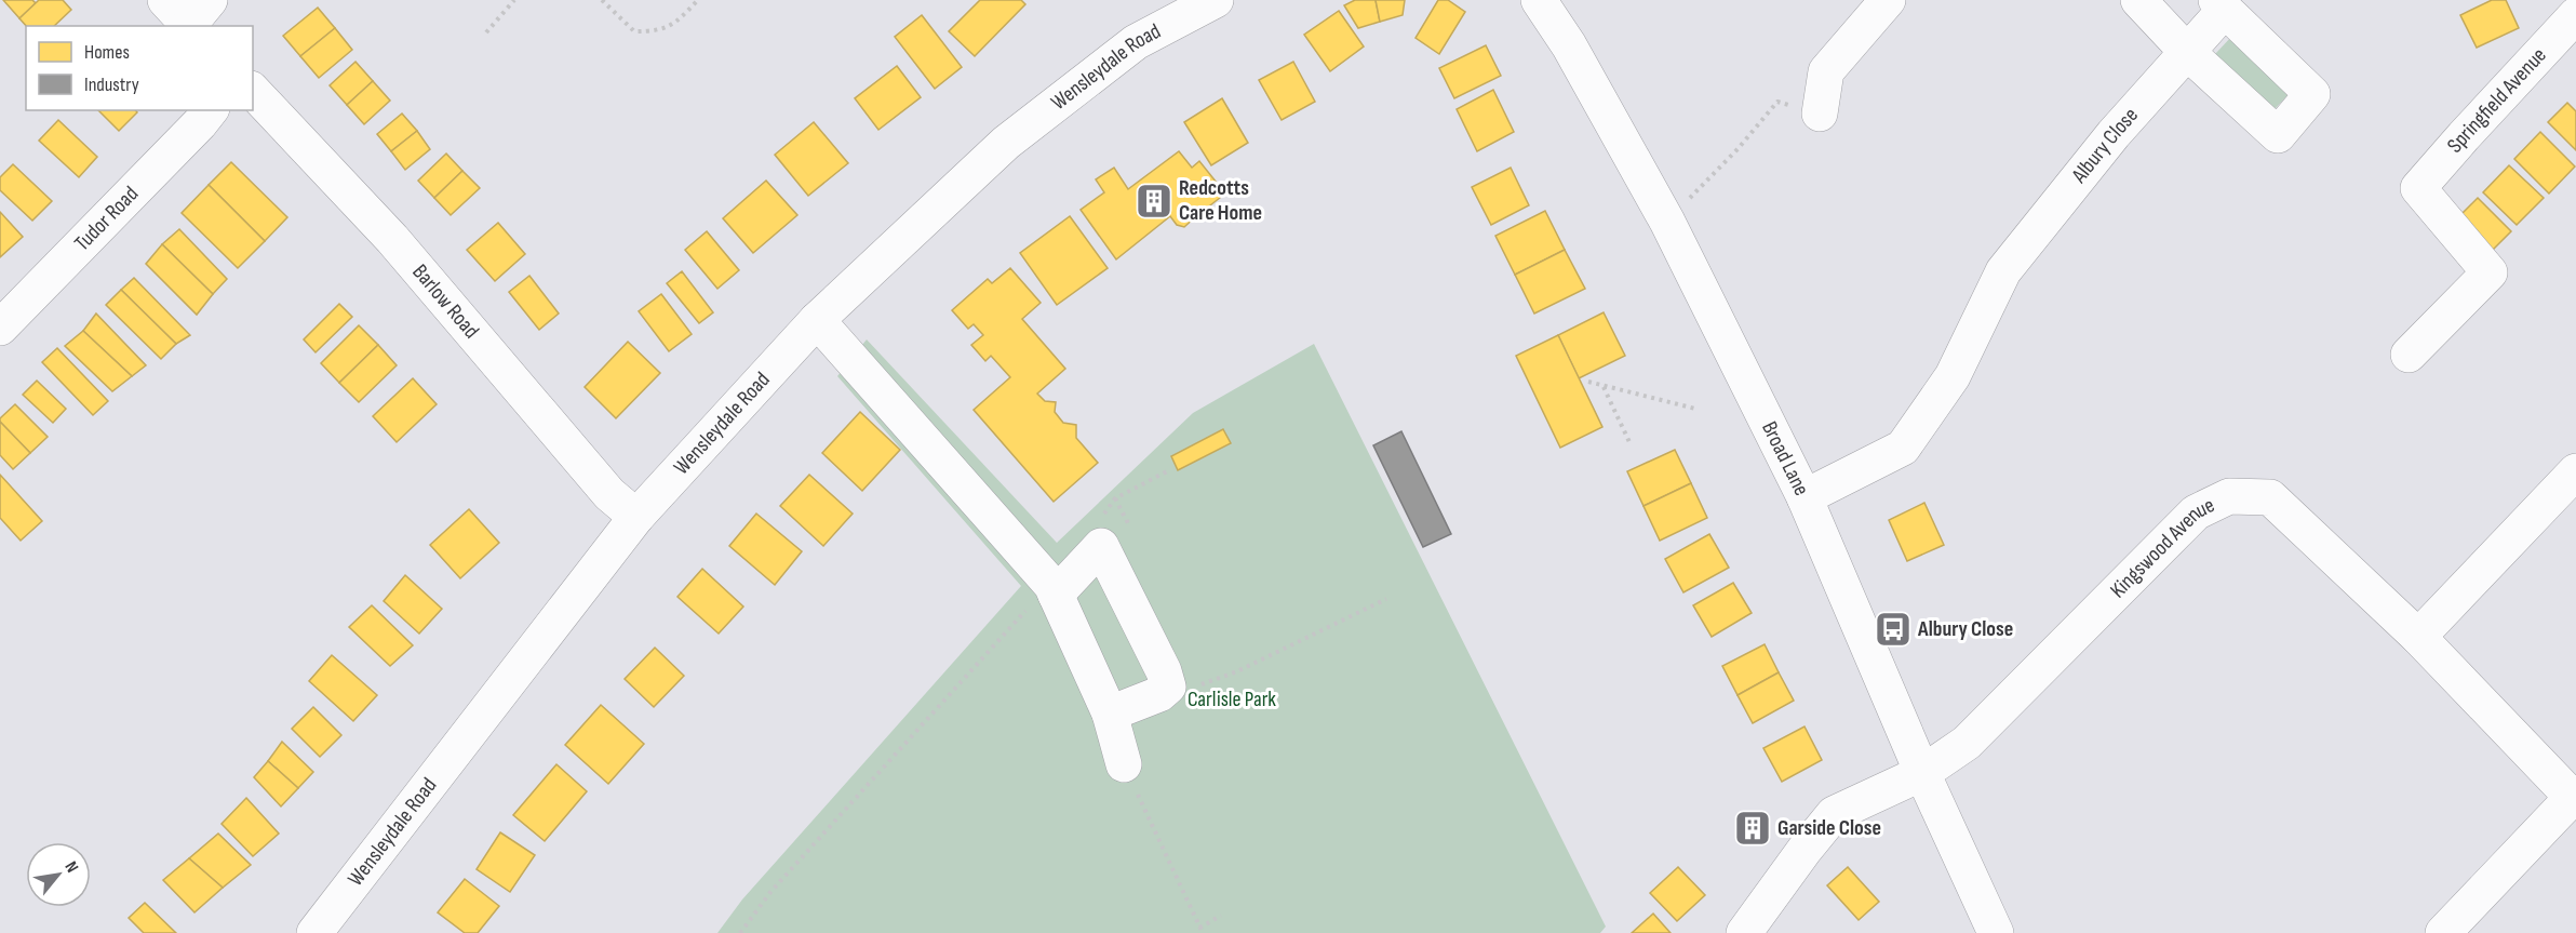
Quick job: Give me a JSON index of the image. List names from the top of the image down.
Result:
{
  "streets": {
    "street": [
      "Wensleydale Road",
      "Springfield Avenue",
      "Albury Close",
      "Tudor Road",
      "Barlow Road",
      "Broad Lane",
      "Kingswood Avenue"
    ]
  },
  "crossings": [
    ["Wensleydale Road", "Barlow Road"],
    ["Albury Close", "Broad Lane"],
    ["Broad Lane", "Kingswood Avenue"]
  ],
  "parks": ["Carlisle Park"],
  "places": {
    "building": ["Redcotts Care Home", "Garside Close"],
    "bus stop": ["Albury Close"]
  },
  "legend": ["Homes", "Industry"],
  "north": "top right"
}
